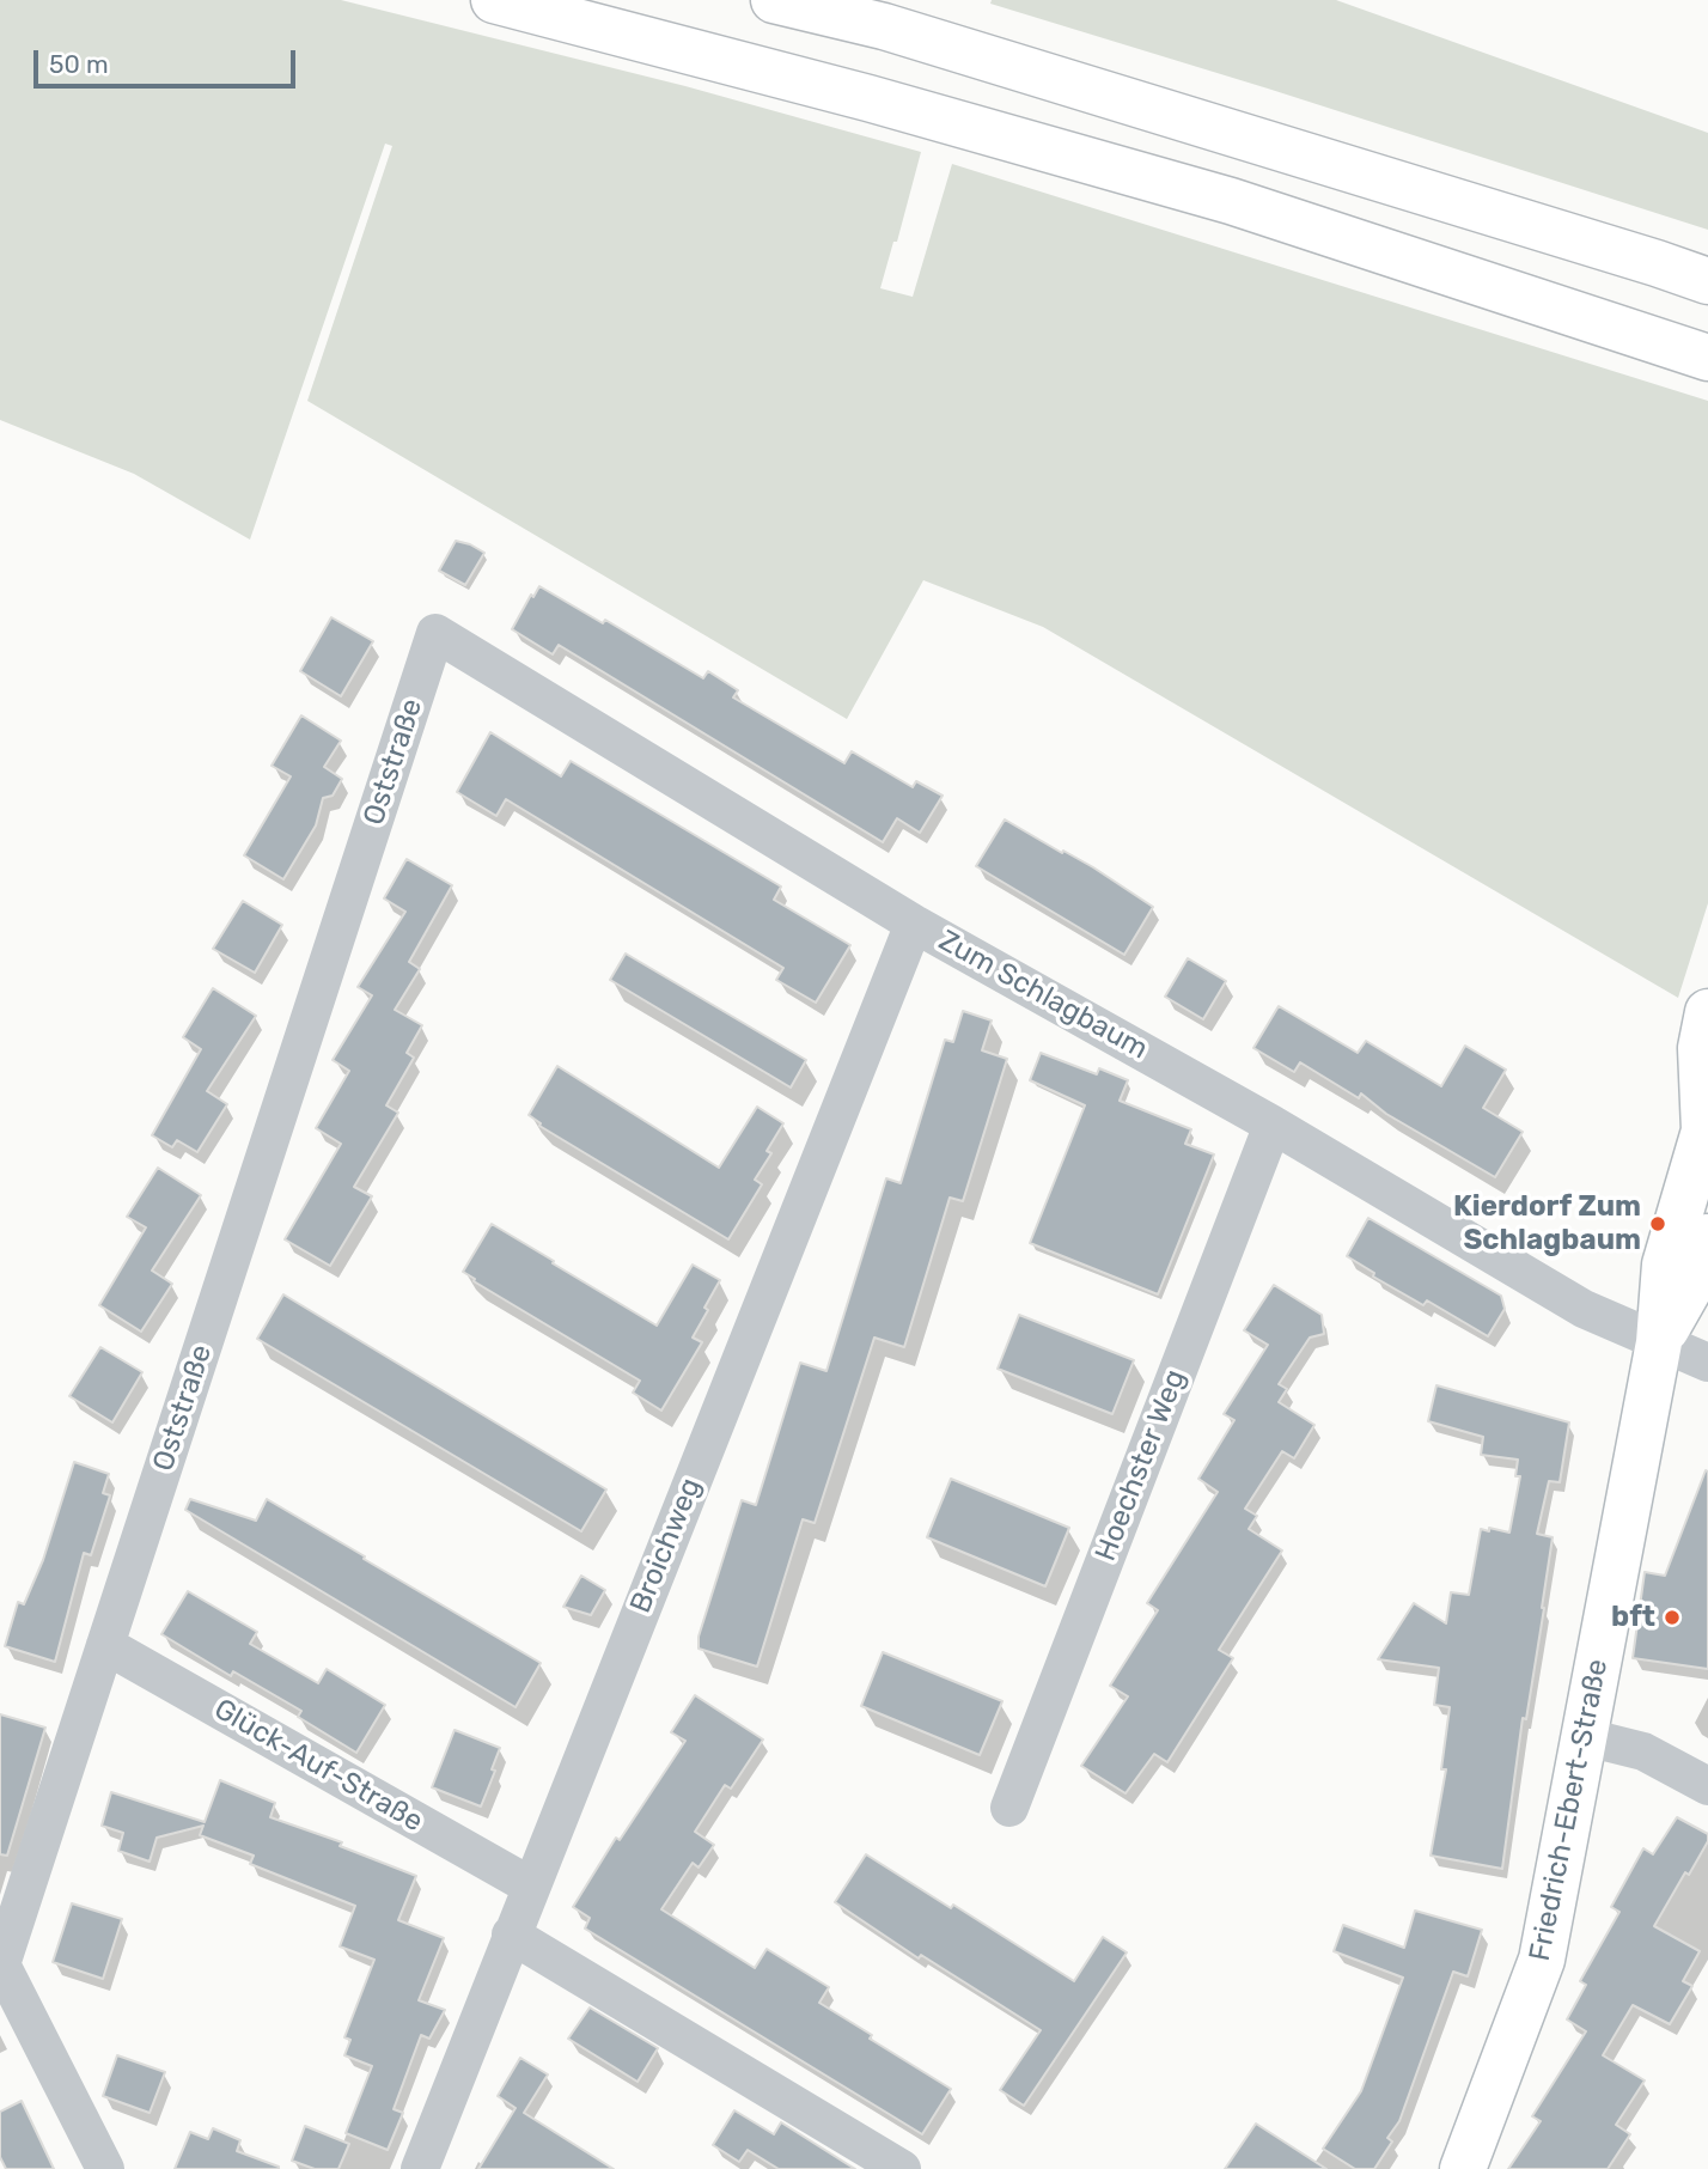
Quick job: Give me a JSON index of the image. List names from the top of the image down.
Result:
{
  "streets": {
    "main road": ["Friedrich-Ebert-Straße"],
    "street": [
      "Oststraße",
      "Zum Schlagbaum",
      "Hoechster Weg",
      "Broichweg",
      "Glück-Auf-Straße"
    ]
  },
  "crossings": [
    ["Oststraße", "Zum Schlagbaum"],
    ["Oststraße", "Glück-Auf-Straße"],
    ["Zum Schlagbaum", "Hoechster Weg"],
    ["Zum Schlagbaum", "Broichweg"],
    ["Zum Schlagbaum", "Friedrich-Ebert-Straße"],
    ["Broichweg", "Glück-Auf-Straße"]
  ],
  "places": ["Kierdorf Zum Schlagbaum", "bft"],
  "scale_bar": "50 m"
}
